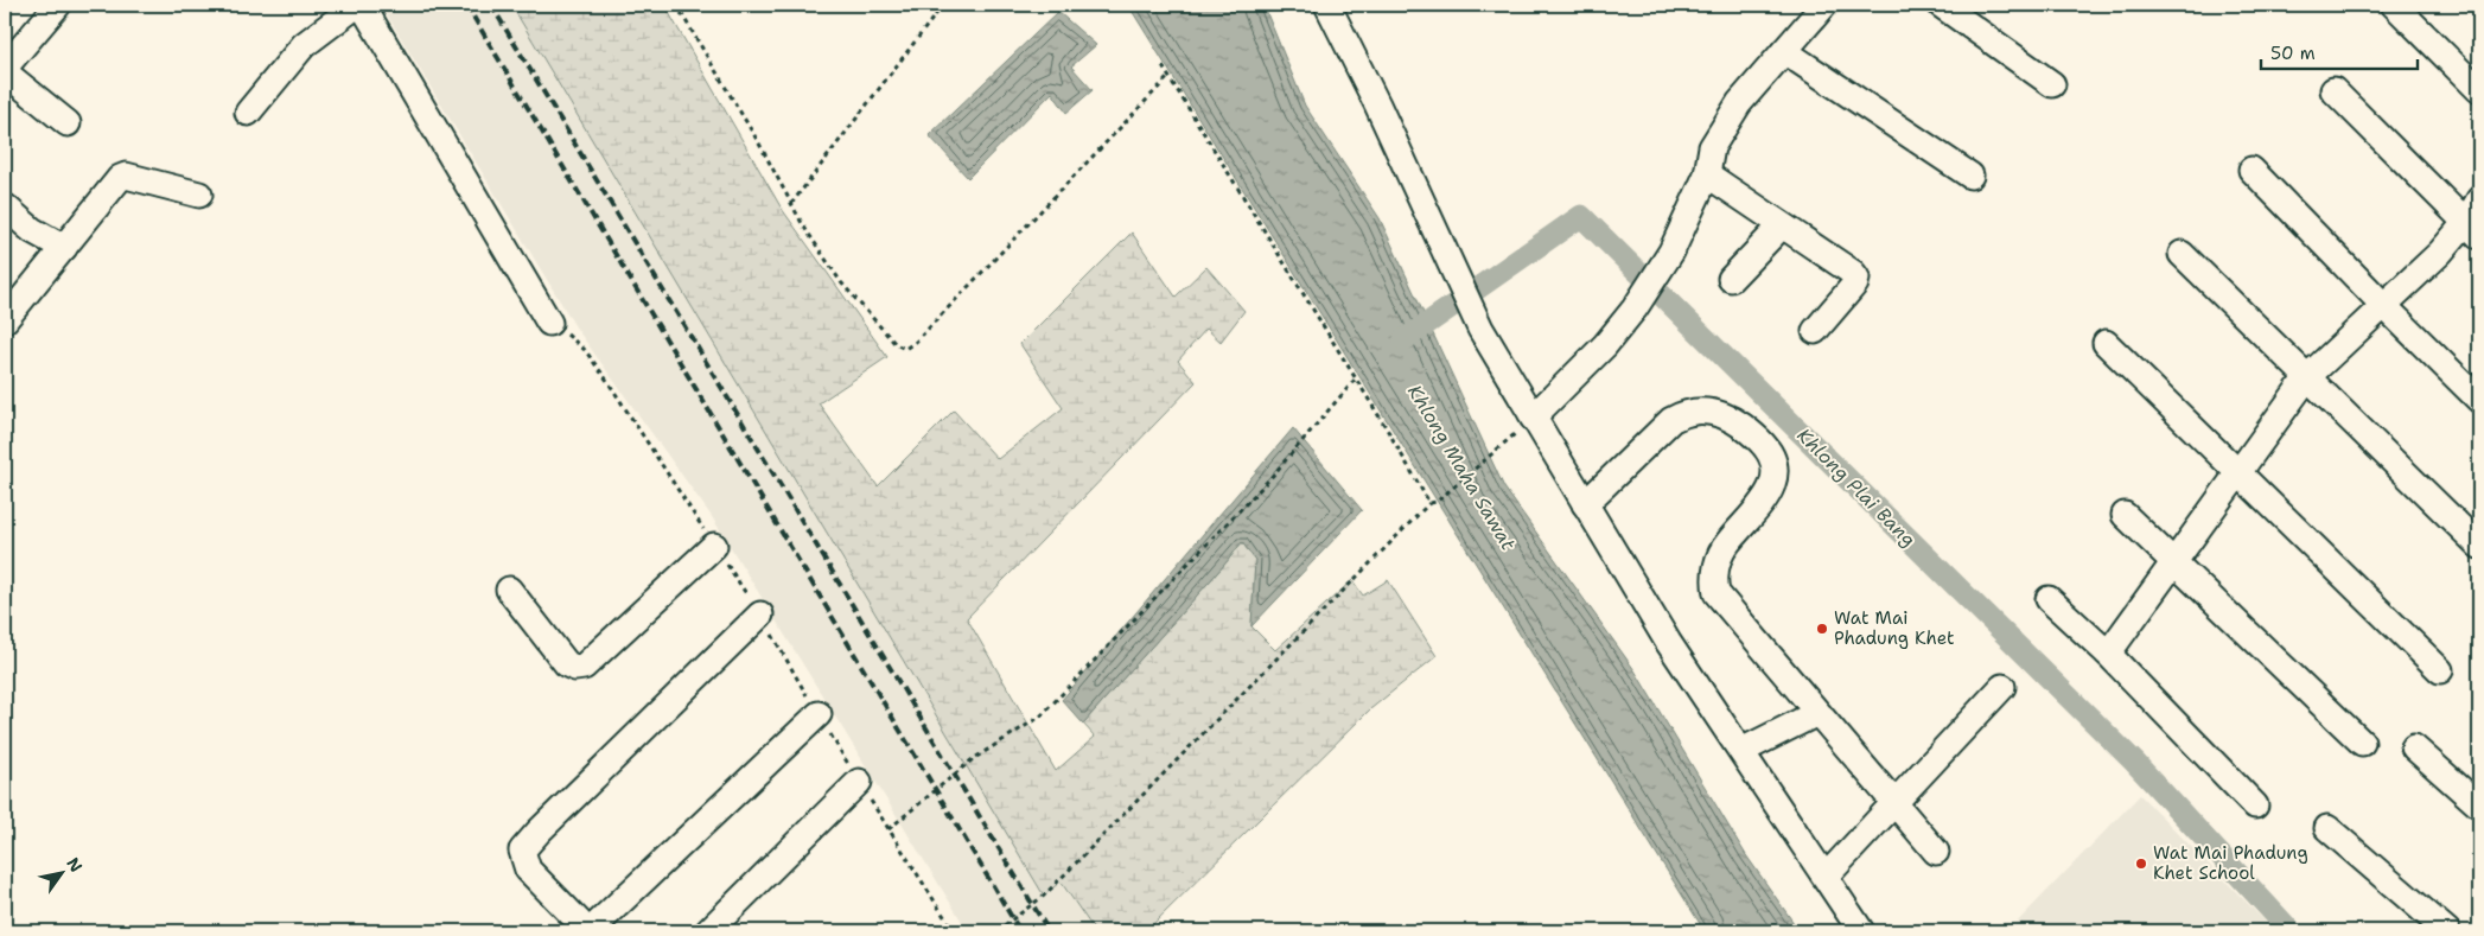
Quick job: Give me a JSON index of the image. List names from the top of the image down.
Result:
{
  "water": ["Khlong Maha Sawat", "Khlong Plai Bang"],
  "places": ["Wat Mai Phadung Khet", "Wat Mai Phadung Khet School"],
  "scale_bar": "50 m",
  "north": "top right"
}
